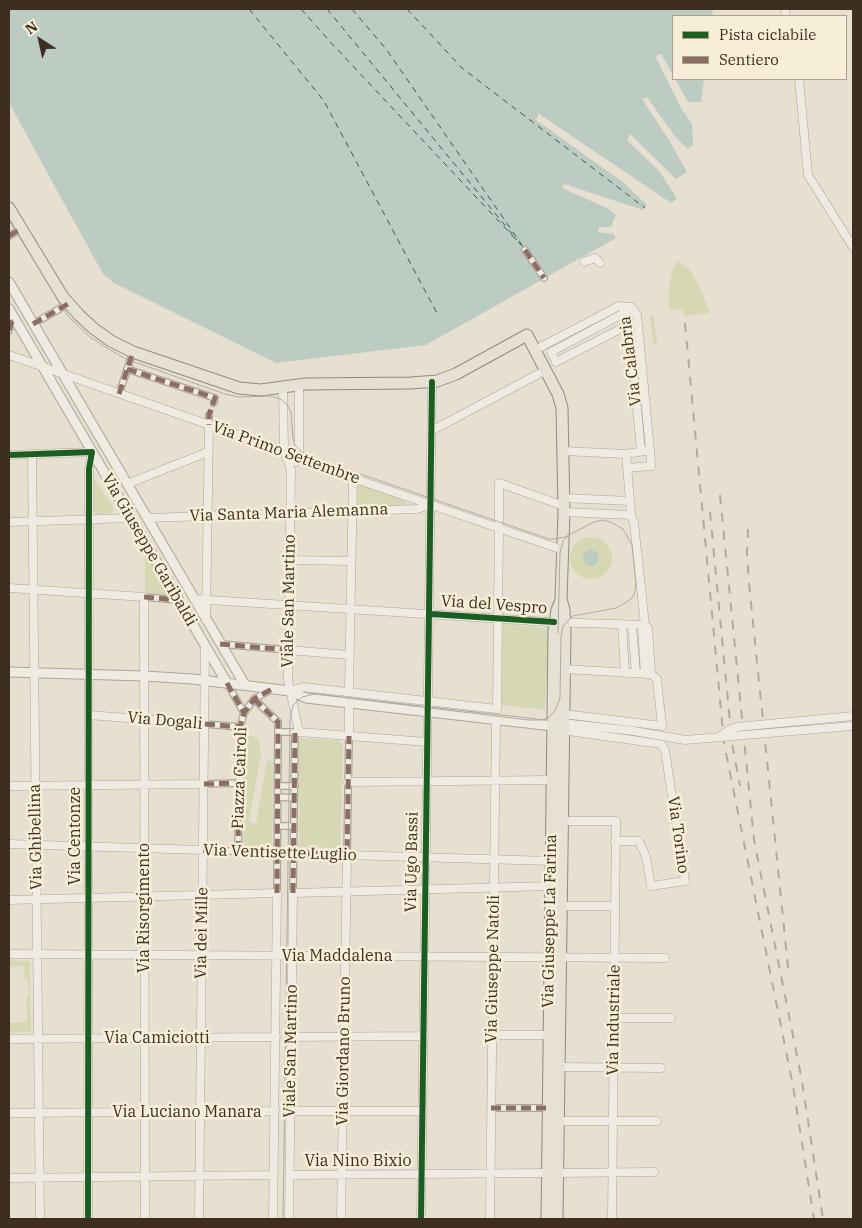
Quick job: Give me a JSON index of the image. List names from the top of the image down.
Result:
{
  "streets": {
    "main road": ["Via Giuseppe La Farina"],
    "street": [
      "Via Calabria",
      "Via Primo Settembre",
      "Via Santa Maria Alemanna",
      "Via Giuseppe Garibaldi",
      "Viale San Martino",
      "Via del Vespro",
      "Via Dogali",
      "Piazza Cairoli",
      "Via Torino",
      "Via Centonze",
      "Via Ghibellina",
      "Via Ventisette Luglio",
      "Via Ugo Bassi",
      "Via Risorgimento",
      "Via dei Mille",
      "Via Maddalena",
      "Via Giuseppe Natoli",
      "Via Industriale",
      "Via Camiciotti",
      "Via Giordano Bruno",
      "Via Luciano Manara",
      "Via Nino Bixio"
    ]
  },
  "crossings": [
    ["Via Primo Settembre", "Via Santa Maria Alemanna"],
    ["Via Primo Settembre", "Via Giuseppe Garibaldi"],
    ["Via Primo Settembre", "Via Ugo Bassi"],
    ["Via Santa Maria Alemanna", "Via Giuseppe Garibaldi"],
    ["Via Santa Maria Alemanna", "Viale San Martino"],
    ["Via Santa Maria Alemanna", "Via Ugo Bassi"],
    ["Via Giuseppe Garibaldi", "Via del Vespro"],
    ["Via Giuseppe Garibaldi", "Piazza Cairoli"],
    ["Via Giuseppe Garibaldi", "Via Centonze"],
    ["Via Giuseppe Garibaldi", "Via dei Mille"],
    ["Viale San Martino", "Via del Vespro"],
    ["Viale San Martino", "Via Ventisette Luglio"],
    ["Viale San Martino", "Via Maddalena"],
    ["Viale San Martino", "Via Camiciotti"],
    ["Viale San Martino", "Via Luciano Manara"],
    ["Viale San Martino", "Via Nino Bixio"],
    ["Via del Vespro", "Via Ugo Bassi"],
    ["Via del Vespro", "Via Giuseppe La Farina"],
    ["Via Dogali", "Piazza Cairoli"],
    ["Via Dogali", "Via Centonze"],
    ["Via Dogali", "Via Risorgimento"],
    ["Via Dogali", "Via dei Mille"],
    ["Piazza Cairoli", "Via Ventisette Luglio"],
    ["Via Torino", "Via Giuseppe La Farina"],
    ["Via Torino", "Via Industriale"],
    ["Via Centonze", "Via Ventisette Luglio"],
    ["Via Centonze", "Via Maddalena"],
    ["Via Centonze", "Via Camiciotti"],
    ["Via Centonze", "Via Luciano Manara"],
    ["Via Ghibellina", "Via Ventisette Luglio"],
    ["Via Ghibellina", "Via Maddalena"],
    ["Via Ghibellina", "Via Camiciotti"],
    ["Via Ghibellina", "Via Luciano Manara"],
    ["Via Ventisette Luglio", "Via Ugo Bassi"],
    ["Via Ventisette Luglio", "Via Risorgimento"],
    ["Via Ventisette Luglio", "Via Giuseppe La Farina"],
    ["Via Ventisette Luglio", "Via dei Mille"],
    ["Via Ventisette Luglio", "Via Giuseppe Natoli"],
    ["Via Ventisette Luglio", "Via Giordano Bruno"],
    ["Via Ugo Bassi", "Via Maddalena"],
    ["Via Ugo Bassi", "Via Nino Bixio"],
    ["Via Risorgimento", "Via Maddalena"],
    ["Via Risorgimento", "Via Camiciotti"],
    ["Via Risorgimento", "Via Luciano Manara"],
    ["Via Giuseppe La Farina", "Via Maddalena"],
    ["Via Giuseppe La Farina", "Via Industriale"],
    ["Via Giuseppe La Farina", "Via Nino Bixio"],
    ["Via dei Mille", "Via Maddalena"],
    ["Via dei Mille", "Via Camiciotti"],
    ["Via dei Mille", "Via Luciano Manara"],
    ["Via Maddalena", "Via Giuseppe Natoli"],
    ["Via Maddalena", "Via Industriale"],
    ["Via Maddalena", "Via Giordano Bruno"],
    ["Via Giuseppe Natoli", "Via Nino Bixio"],
    ["Via Industriale", "Via Nino Bixio"],
    ["Via Giordano Bruno", "Via Nino Bixio"]
  ],
  "legend": ["Pista ciclabile", "Sentiero"],
  "north": "top left"
}
